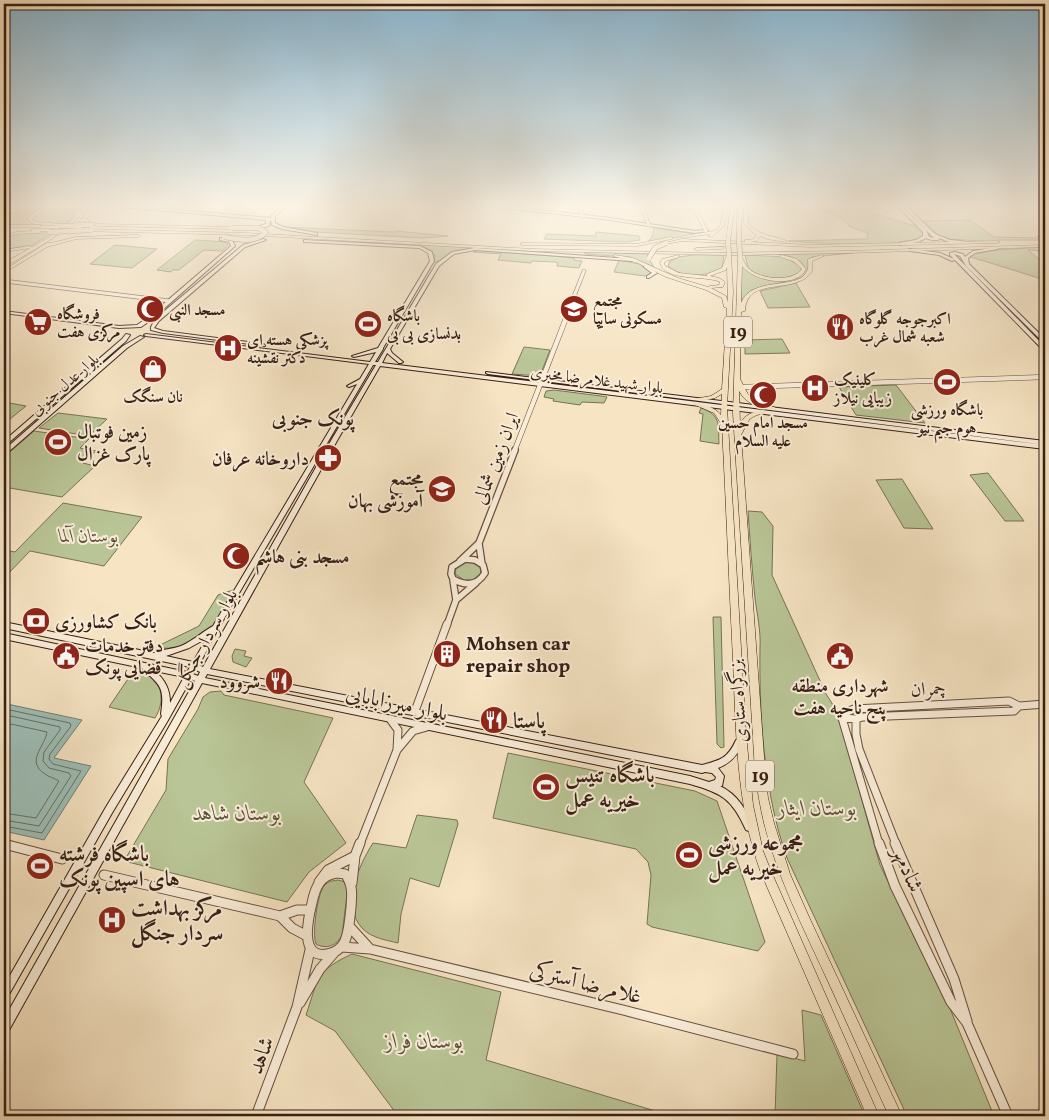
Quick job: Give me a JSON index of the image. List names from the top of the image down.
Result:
{
  "streets": {
    "highway": ["19", "بزرگراه ستاری"],
    "main road": [
      "بلوار شهید غلامرضا مخبری",
      "بلوار عدل جنوبی",
      "بلوار سردار جنگل",
      "بلوار میرزابابایی"
    ],
    "street": [
      "ایران زمین شمالی",
      "چمران",
      "شادمهر",
      "غلامرضا آسترکی",
      "شاهد"
    ]
  },
  "crossings": [
    ["بلوار شهید غلامرضا مخبری", "بلوار عدل جنوبی"],
    ["بلوار شهید غلامرضا مخبری", "ایران زمین شمالی"],
    ["بلوار شهید غلامرضا مخبری", "بلوار سردار جنگل"],
    ["بلوار شهید غلامرضا مخبری", "بزرگراه ستاری"],
    ["بلوار سردار جنگل", "بلوار میرزابابایی"],
    ["چمران", "شادمهر"],
    ["بزرگراه ستاری", "بلوار میرزابابایی"],
    ["غلامرضا آسترکی", "شاهد"]
  ],
  "districts": ["پونک جنوبی"],
  "parks": [
    "بوستان آلما",
    "بوستان ایثار",
    "بوستان شاهد",
    "بوستان فراز"
  ],
  "places": {
    "mosque": ["مسجد النبی", "مسجد امام حسین علیه السلام", "مسجد بنی هاشم"],
    "school or university": ["مجتمع مسکونی سایپا", "مجتمع آموزشی بهان"],
    "supermarket": ["فروشگاه مرکزی هفت"],
    "sports": [
      "باشگاه بدنسازی بی بی",
      "باشگاه ورزشی هوم جیم نیو",
      "زمین فوتبال پارک غزال",
      "باشگاه تنیس خیریه عمل",
      "مجموعه ورزشی خیریه عمل",
      "باشگاه فرشته های اسپین پونک"
    ],
    "restaurant": ["اکبرجوجه گلوگاه شعبه شمال غرب", "شروود", "پاستا"],
    "hospital": ["پزشکی هسته ای دکتر نقشینه", "کلینیک زیبایی نیلاز", "مرکز بهداشت سردار جنگل"],
    "shop": ["نان سنگک"],
    "pharmacy": ["داروخانه عرفان"],
    "bank": ["بانک کشاورزی"],
    "building": ["Mohsen car repair shop"],
    "public building": ["دفتر خدمات قضایی پونک", "شهرداری منطقه پنج ناحیه هفت"]
  }
}
